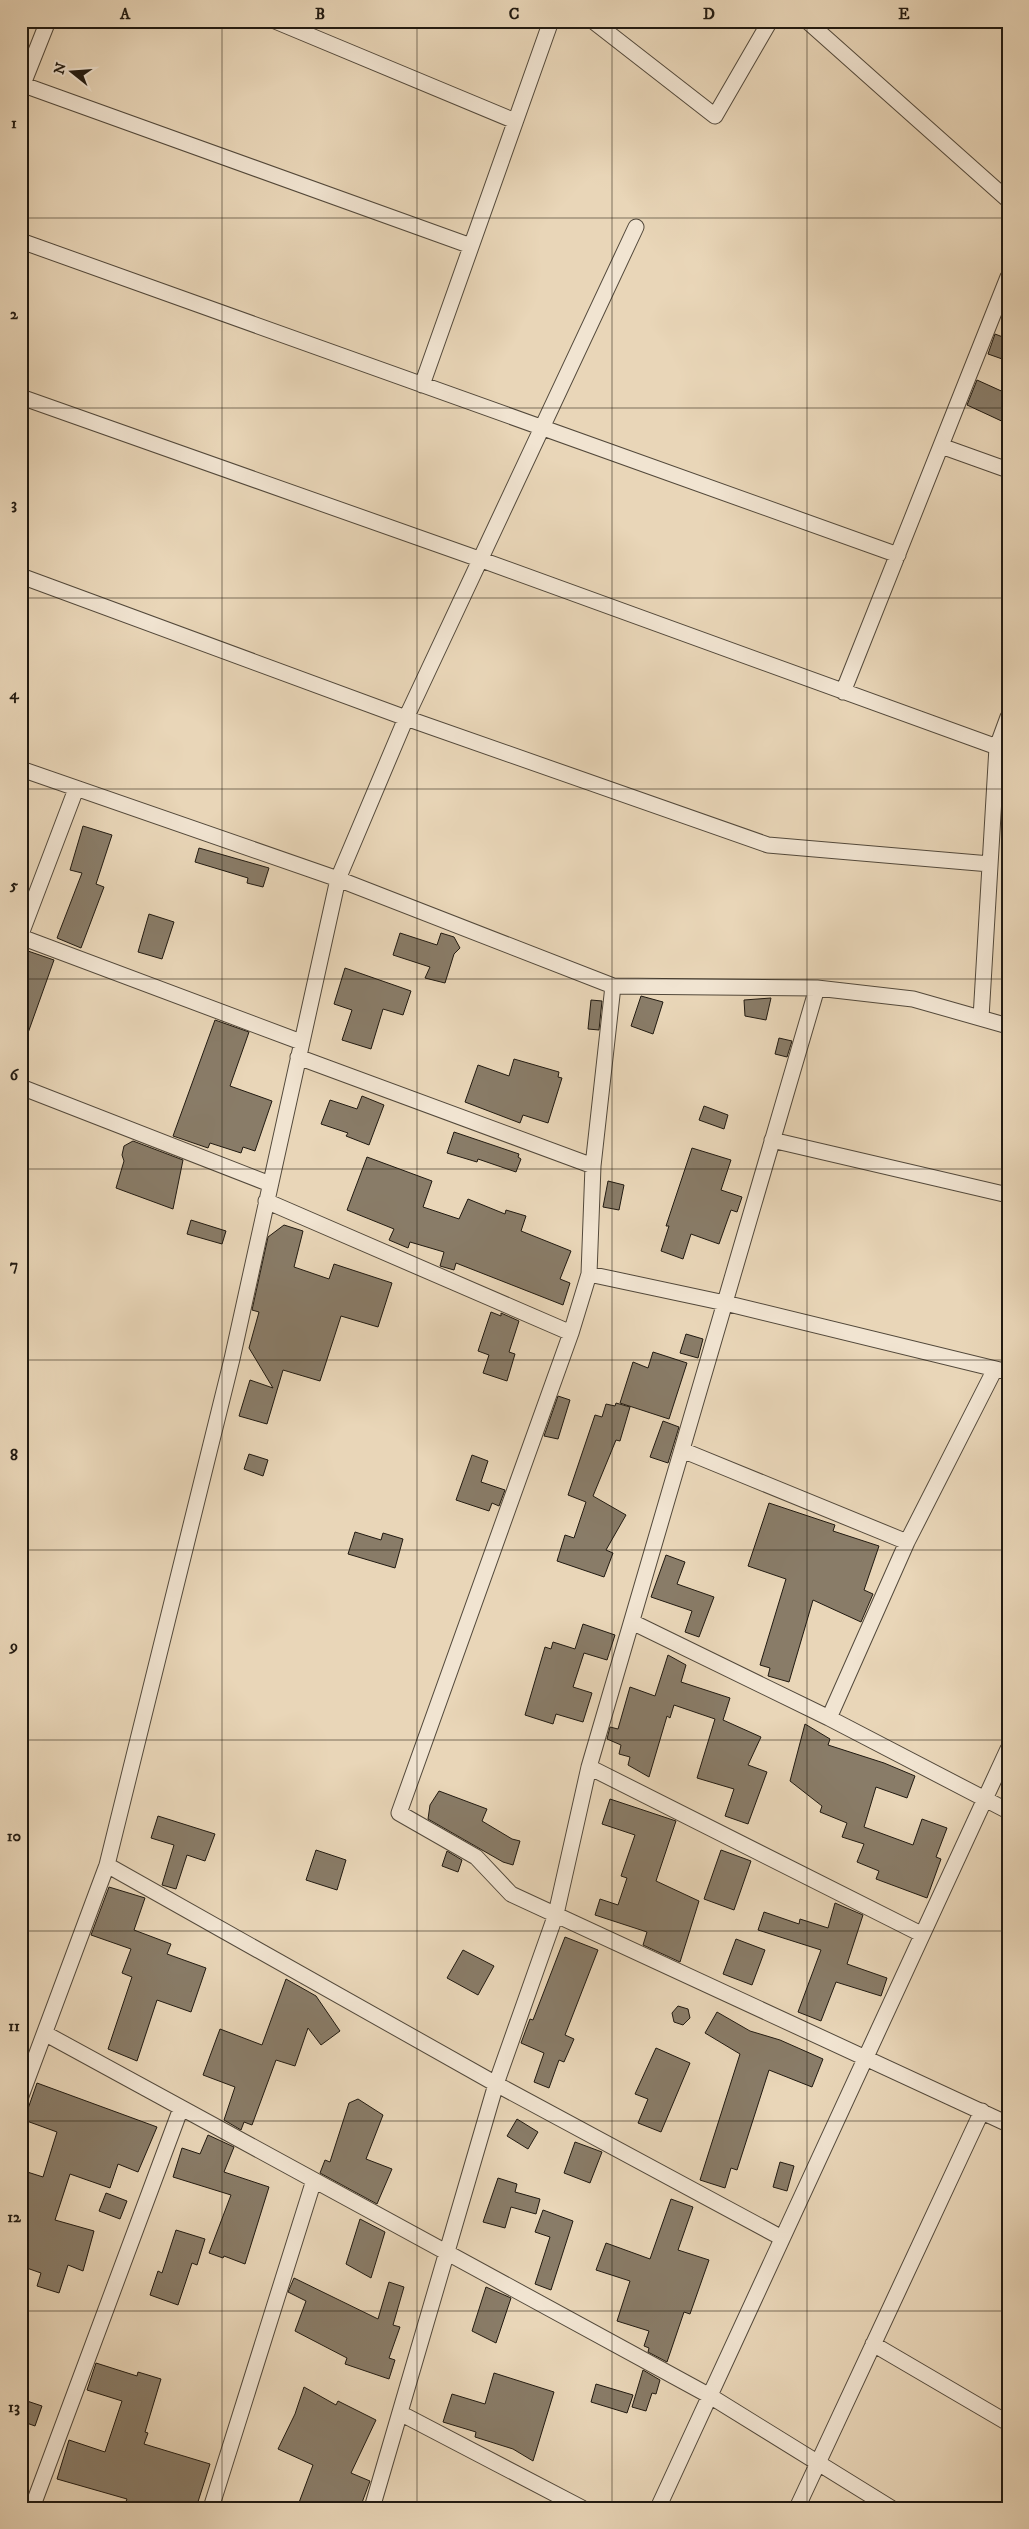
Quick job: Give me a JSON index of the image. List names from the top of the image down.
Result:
{
  "north": "left",
  "grid": {
    "columns": [
      "A",
      "B",
      "C",
      "D",
      "E"
    ],
    "rows": [
      "1",
      "2",
      "3",
      "4",
      "5",
      "6",
      "7",
      "8",
      "9",
      "10",
      "11",
      "12",
      "13"
    ]
  }
}
